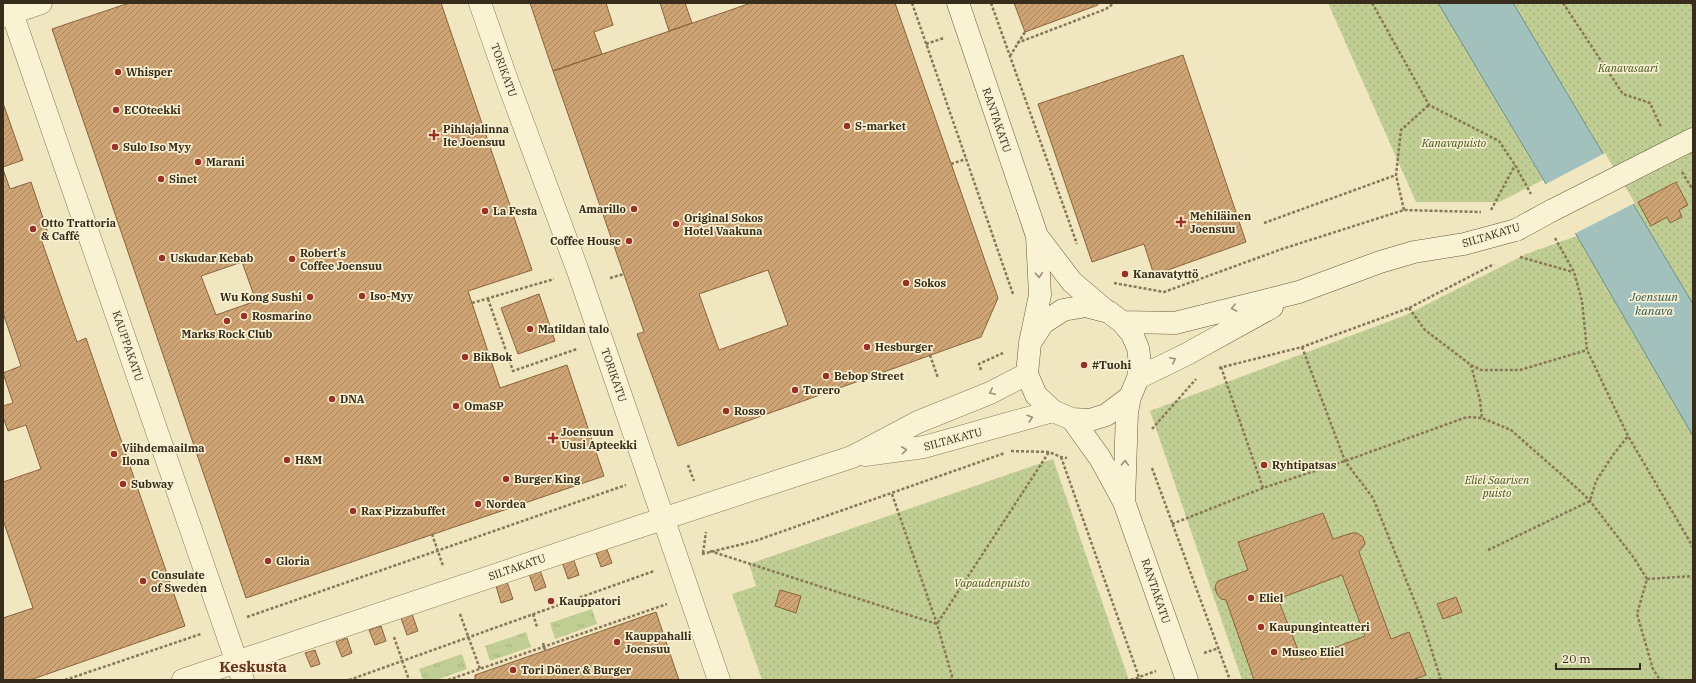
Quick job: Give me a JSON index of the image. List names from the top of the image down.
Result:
{
  "streets": {
    "street": [
      "TORIKATU",
      "RANTAKATU",
      "SILTAKATU",
      "KAUPPAKATU"
    ]
  },
  "crossings": [
    ["TORIKATU", "SILTAKATU"],
    ["RANTAKATU", "SILTAKATU"],
    ["SILTAKATU", "KAUPPAKATU"]
  ],
  "districts": ["Keskusta"],
  "water": ["Joensuun kanava"],
  "parks": [
    "Kanavasaari",
    "Kanavapuisto",
    "Eliel Saarisen puisto",
    "Vapaudenpuisto"
  ],
  "places": {
    "other": [
      "Whisper",
      "ECOteekki",
      "S-market",
      "Sulo Iso Myy",
      "Marani",
      "Sinet",
      "Amarillo",
      "La Festa",
      "Original Sokos Hotel Vaakuna",
      "Otto Trattoria & Caffé",
      "Coffee House",
      "Uskudar Kebab",
      "Robert's Coffee Joensuu",
      "Kanavatyttö",
      "Sokos",
      "Iso-Myy",
      "Wu Kong Sushi",
      "Rosmarino",
      "Marks Rock Club",
      "Matildan talo",
      "Hesburger",
      "BikBok",
      "#Tuohi",
      "Bebop Street",
      "Torero",
      "DNA",
      "OmaSP",
      "Rosso",
      "Viihdemaailma Ilona",
      "H&M",
      "Ryhtipatsas",
      "Burger King",
      "Subway",
      "Nordea",
      "Rax Pizzabuffet",
      "Gloria",
      "Consulate of Sweden",
      "Eliel",
      "Kauppatori",
      "Kaupunginteatteri",
      "Kauppahalli Joensuu",
      "Museo Eliel",
      "Tori Döner & Burger"
    ],
    "health": ["Pihlajalinna Ite Joensuu", "Mehiläinen Joensuu", "Joensuun Uusi Apteekki"]
  },
  "scale_bar": "20 m"
}
